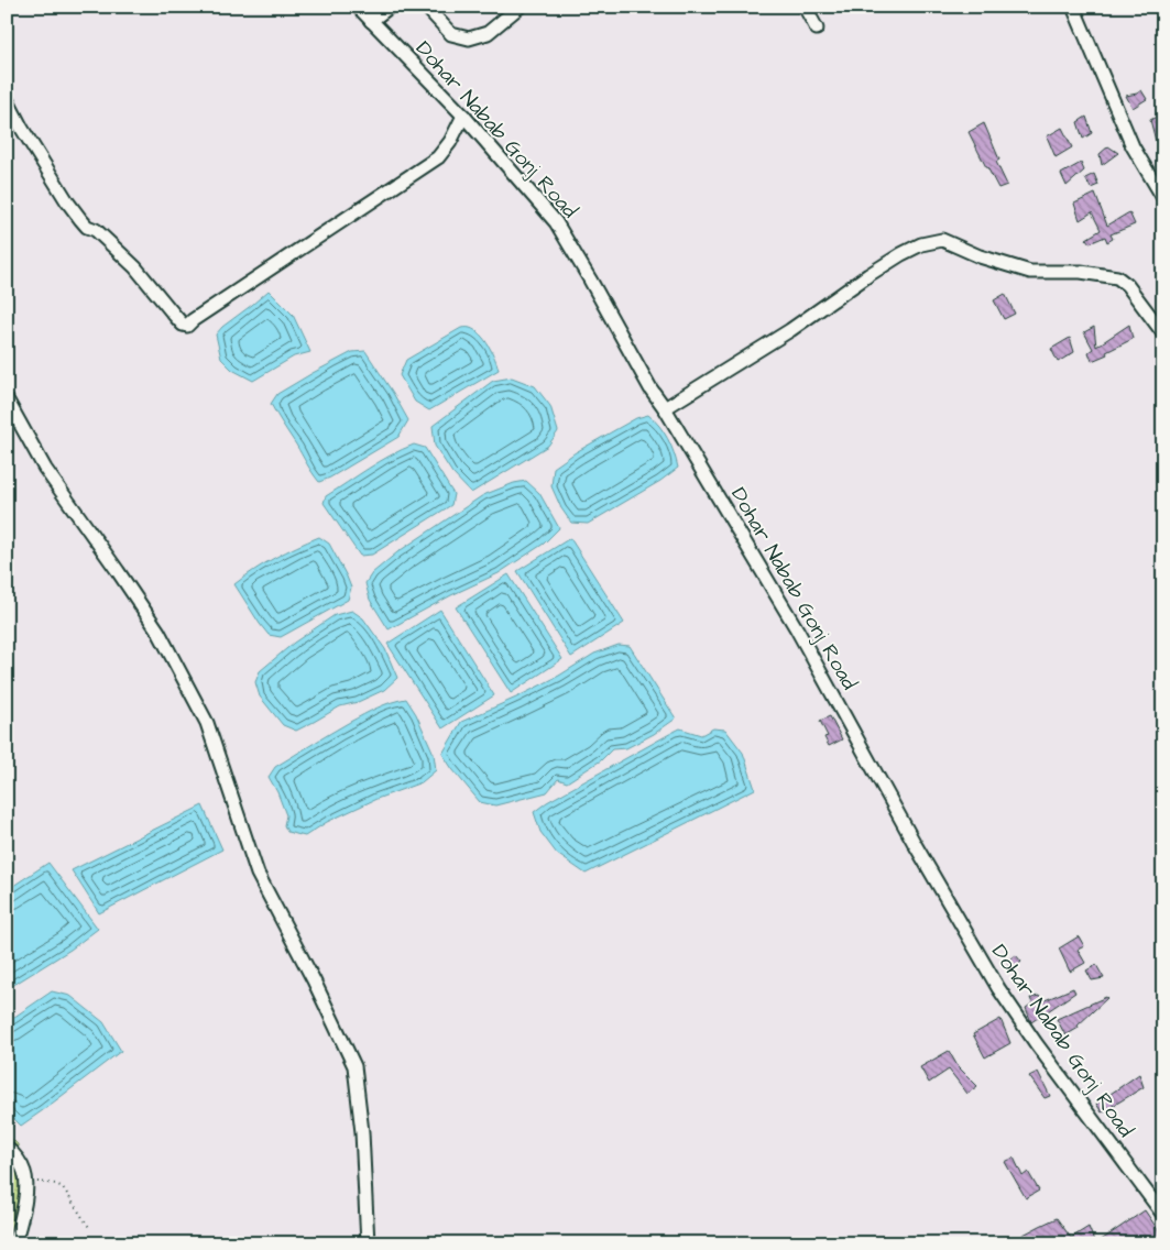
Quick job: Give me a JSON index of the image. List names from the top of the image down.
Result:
{
  "streets": {
    "street": ["Dohar Nabab Gonj Road"]
  }
}
